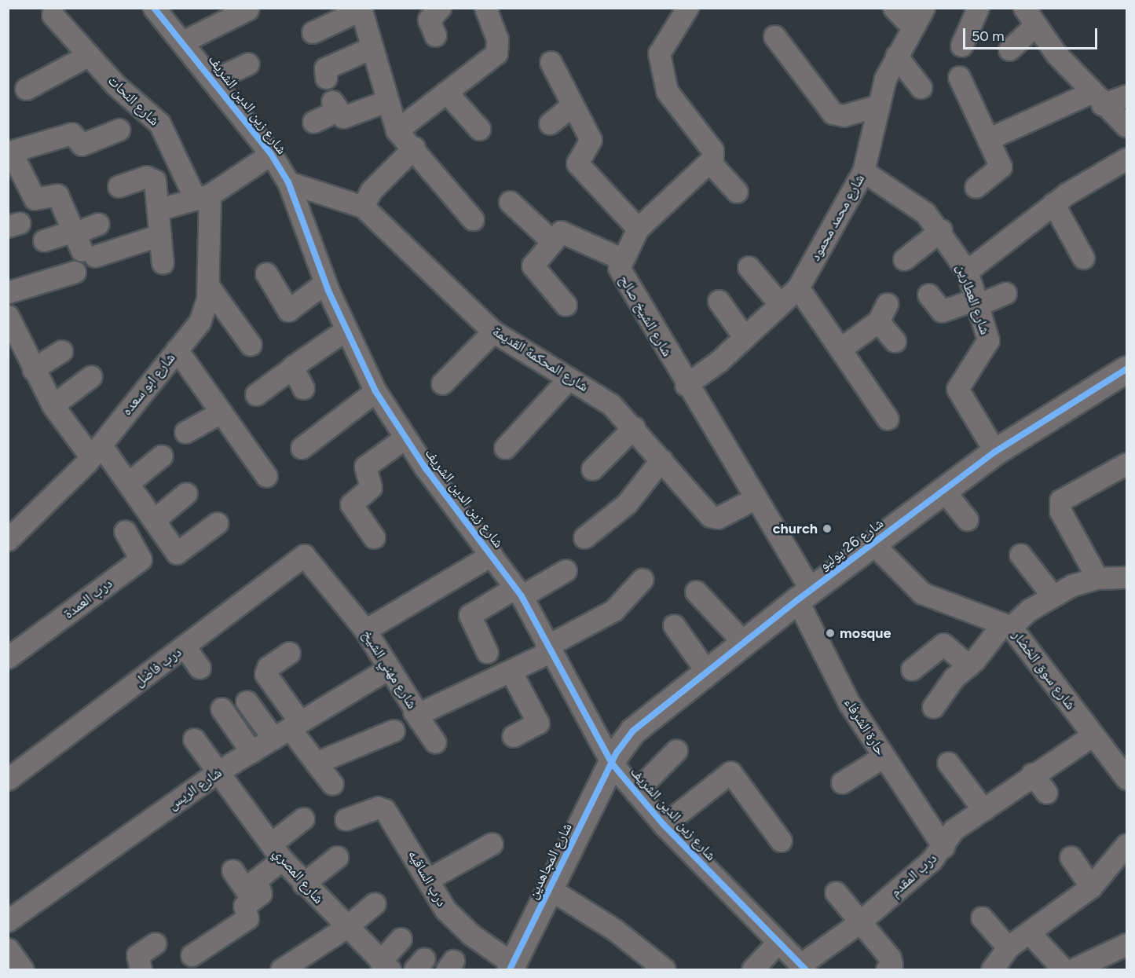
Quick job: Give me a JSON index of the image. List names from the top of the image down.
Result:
{
  "streets": {
    "street": [
      "شارع النحات",
      "شارع زين الدين الشريف",
      "شارع محمد محمود",
      "شارع العطارين",
      "شارع الشيخ صالح",
      "شارع المحكمة القديمة",
      "شارع ابو سعده",
      "شارع 26 يوليو",
      "درب العمدة",
      "درب فاضل",
      "شارع مهني الشيخ",
      "شارع سوق الخضار",
      "حارة الشرفاء",
      "شارع الريس",
      "شارع المجاهدين",
      "درب المقدم",
      "شارع المصري",
      "درب الساقيه"
    ]
  },
  "crossings": [
    ["شارع النحات", "شارع ابو سعده"],
    ["شارع زين الدين الشريف", "شارع المحكمة القديمة"],
    ["شارع زين الدين الشريف", "شارع 26 يوليو"],
    ["شارع زين الدين الشريف", "شارع مهني الشيخ"],
    ["شارع زين الدين الشريف", "شارع المجاهدين"],
    ["شارع زين الدين الشريف", "درب المقدم"],
    ["شارع محمد محمود", "شارع العطارين"],
    ["شارع محمد محمود", "شارع الشيخ صالح"],
    ["شارع العطارين", "شارع 26 يوليو"],
    ["شارع الشيخ صالح", "شارع المحكمة القديمة"],
    ["شارع الشيخ صالح", "شارع 26 يوليو"],
    ["شارع الشيخ صالح", "حارة الشرفاء"],
    ["شارع 26 يوليو", "شارع سوق الخضار"],
    ["شارع 26 يوليو", "حارة الشرفاء"],
    ["شارع 26 يوليو", "شارع المجاهدين"],
    ["درب فاضل", "شارع مهني الشيخ"],
    ["شارع مهني الشيخ", "شارع الريس"],
    ["شارع سوق الخضار", "درب المقدم"],
    ["حارة الشرفاء", "درب المقدم"],
    ["شارع الريس", "شارع المصري"],
    ["شارع المجاهدين", "درب الساقيه"]
  ],
  "places": ["church", "mosque"],
  "scale_bar": "50 m"
}
